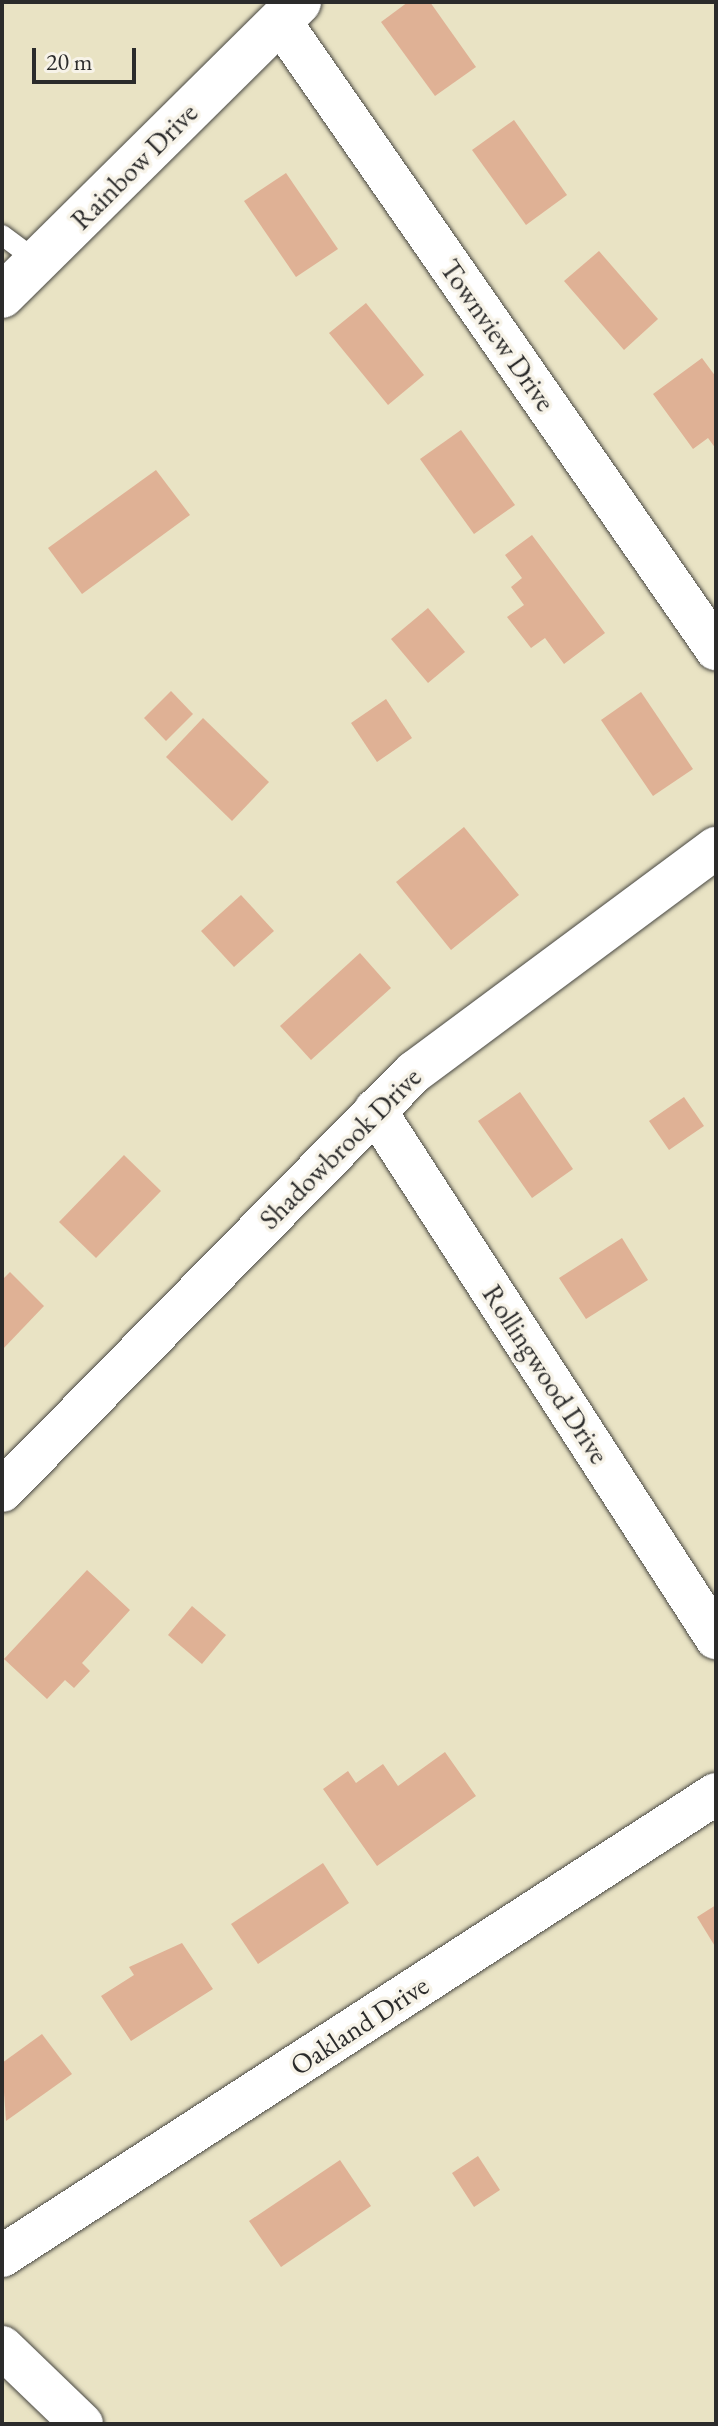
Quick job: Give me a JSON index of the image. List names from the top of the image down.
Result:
{
  "streets": {
    "street": [
      "Rainbow Drive",
      "Townview Drive",
      "Shadowbrook Drive",
      "Rollingwood Drive",
      "Oakland Drive"
    ]
  },
  "crossings": [
    ["Rainbow Drive", "Townview Drive"],
    ["Shadowbrook Drive", "Rollingwood Drive"]
  ],
  "scale_bar": "20 m"
}
